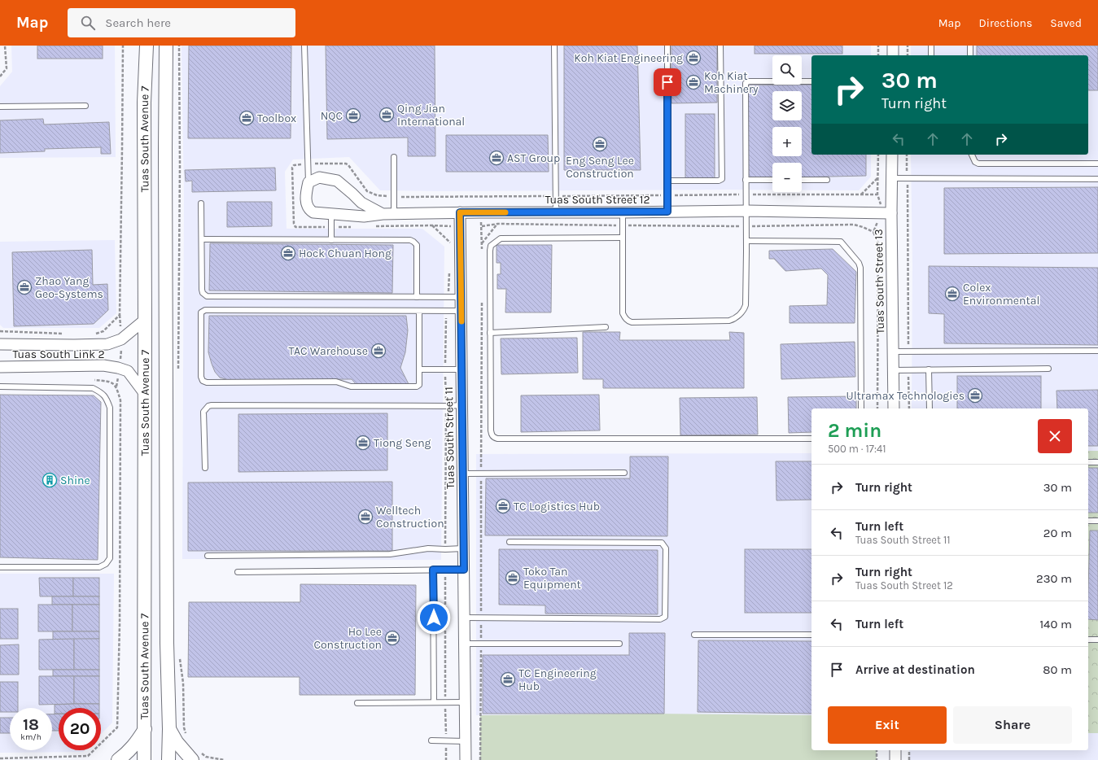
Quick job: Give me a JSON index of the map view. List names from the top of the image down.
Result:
{
  "streets": {
    "street": [
      "Tuas South Avenue 7",
      "Tuas South Street 12",
      "Tuas South Street 13",
      "Tuas South Link 2",
      "Tuas South Street 11"
    ]
  },
  "crossings": [
    ["Tuas South Avenue 7", "Tuas South Link 2"],
    ["Tuas South Street 12", "Tuas South Street 13"],
    ["Tuas South Street 12", "Tuas South Street 11"]
  ],
  "places": {
    "office": [
      "Koh Kiat Engineering",
      "Koh Kiat Machinery",
      "Qing Jian International",
      "NQC",
      "Toolbox",
      "Eng Seng Lee Construction",
      "AST Group",
      "Hock Chuan Hong",
      "Zhao Yang Geo-Systems",
      "Colex Environmental",
      "TAC Warehouse",
      "Ultramax Technologies",
      "Tiong Seng",
      "TC Logistics Hub",
      "Welltech Construction",
      "Toko Tan Equipment",
      "Ho Lee Construction",
      "TC Engineering Hub"
    ],
    "building": ["Shine"]
  },
  "page": {
    "header": "Map",
    "search": "Search here",
    "nav": ["Map", "Directions", "Saved"],
    "map_buttons": ["+", "−"],
    "turn": ["30 m", "Turn right"],
    "heading": ["2 min", "500 m · 17:41"],
    "list": [
      {
        "name": "Turn right",
        "value": "30 m"
      },
      {
        "name": "Turn left",
        "note": "Tuas South Street 11",
        "value": "20 m"
      },
      {
        "name": "Turn right",
        "note": "Tuas South Street 12",
        "value": "230 m"
      },
      {
        "name": "Turn left",
        "value": "140 m"
      },
      {
        "name": "Arrive at destination",
        "value": "80 m"
      }
    ],
    "buttons": ["Exit", "Share"],
    "speed": "18 km/h",
    "limit": "20"
  }
}
